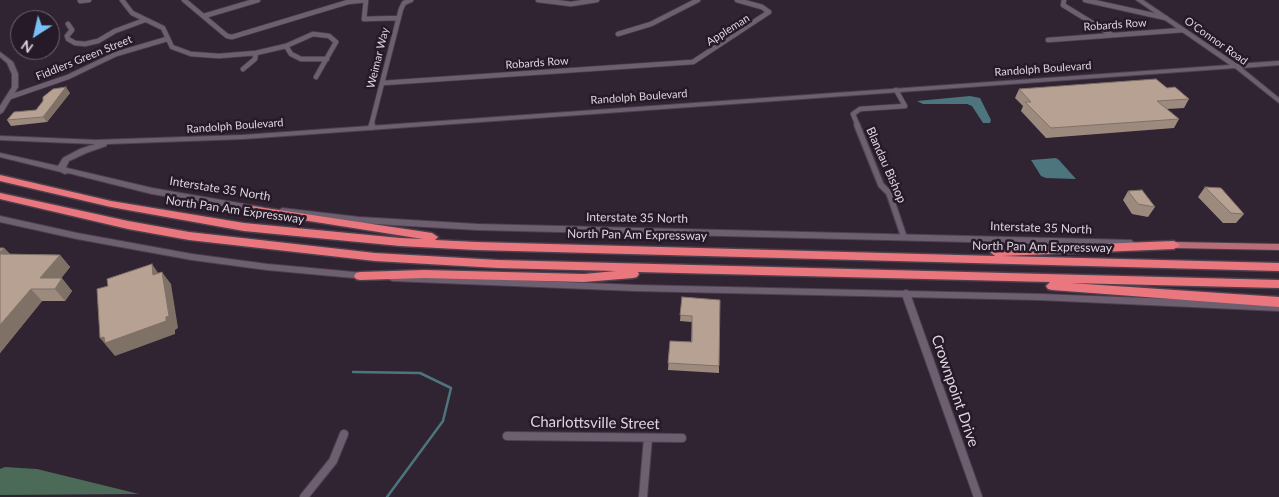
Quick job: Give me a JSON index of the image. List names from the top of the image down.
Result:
{
  "streets": {
    "highway": ["North Pan Am Expressway"],
    "main road": ["O'Connor Road", "Randolph Boulevard", "Interstate 35 North"],
    "street": [
      "Robards Row",
      "Appleman",
      "Fiddlers Green Street",
      "Weimar Way",
      "Blandau Bishop",
      "Crownpoint Drive",
      "Charlottsville Street"
    ]
  },
  "crossings": [
    ["Robards Row", "Appleman"],
    ["Robards Row", "O'Connor Road"],
    ["Robards Row", "Weimar Way"],
    ["O'Connor Road", "Randolph Boulevard"],
    ["Weimar Way", "Randolph Boulevard"],
    ["Randolph Boulevard", "Blandau Bishop"],
    ["Blandau Bishop", "Interstate 35 North"]
  ],
  "north": "bottom left"
}
